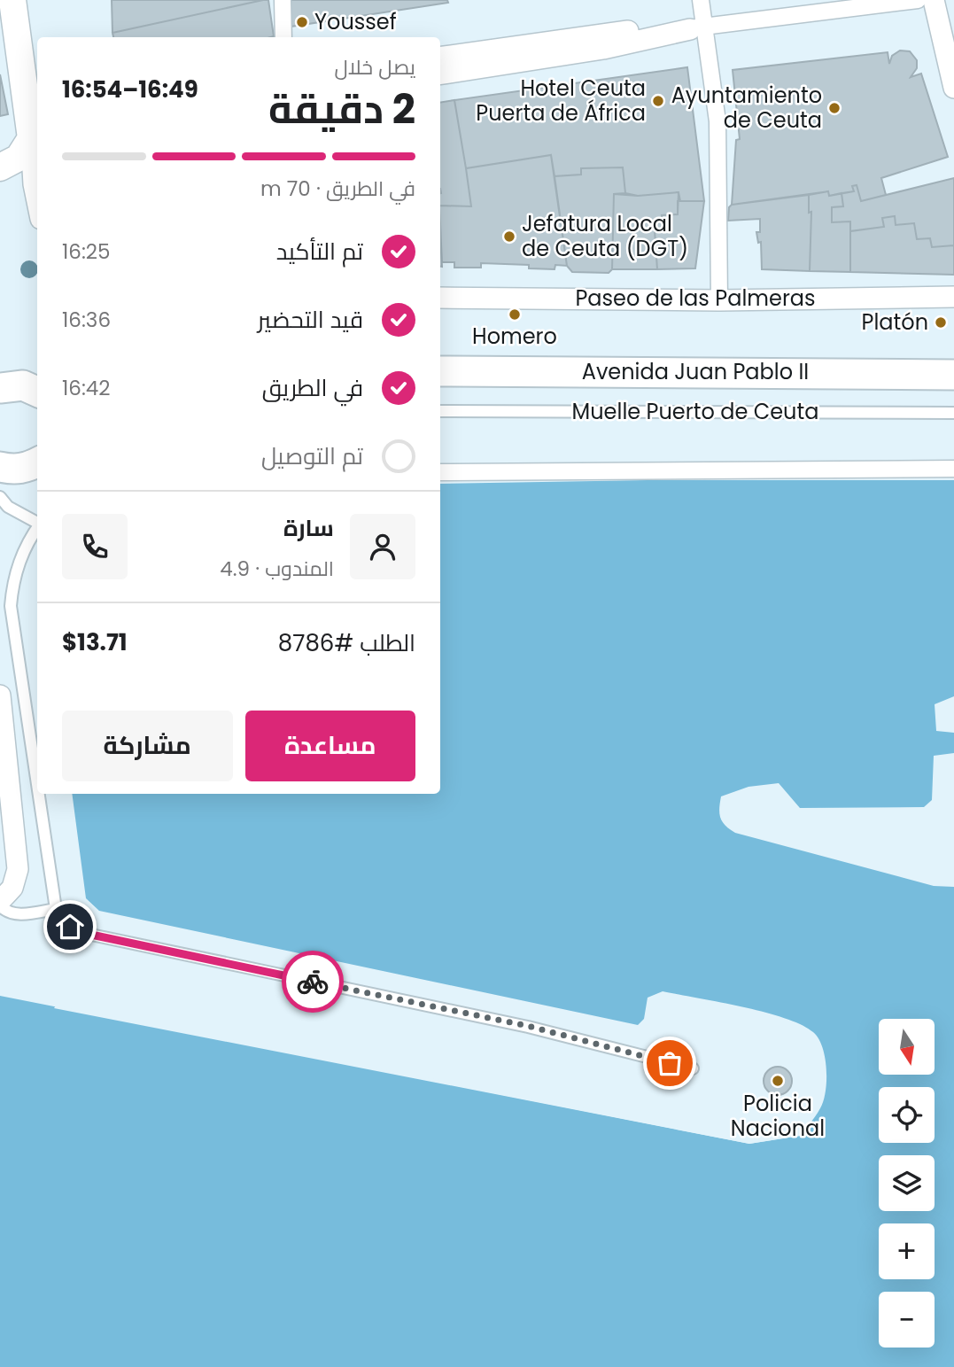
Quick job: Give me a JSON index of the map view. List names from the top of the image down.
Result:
{
  "streets": {
    "main road": ["Avenida Juan Pablo II"],
    "street": ["Paseo de las Palmeras"],
    "lane": ["Muelle Puerto de Ceuta"]
  },
  "places": [
    "Youssef",
    "Hotel Ceuta Puerta de África",
    "Ayuntamiento de Ceuta",
    "Jefatura Local de Ceuta (DGT)",
    "Homero",
    "Platón",
    "Policia Nacional"
  ],
  "north": "bottom",
  "page": {
    "heading": ["2 دقيقة", "يصل خلال", "16:49–16:54"],
    "panel": [
      "سارة",
      "المندوب · 4.9",
      "الطلب #8786",
      "$13.71"
    ],
    "bar": "في الطريق · 70 m",
    "list": [
      ["تم التأكيد", "16:25"],
      ["قيد التحضير", "16:36"],
      ["في الطريق", "16:42"],
      "تم التوصيل"
    ],
    "buttons": ["مساعدة", "مشاركة"],
    "map_buttons": ["+", "−"]
  }
}
